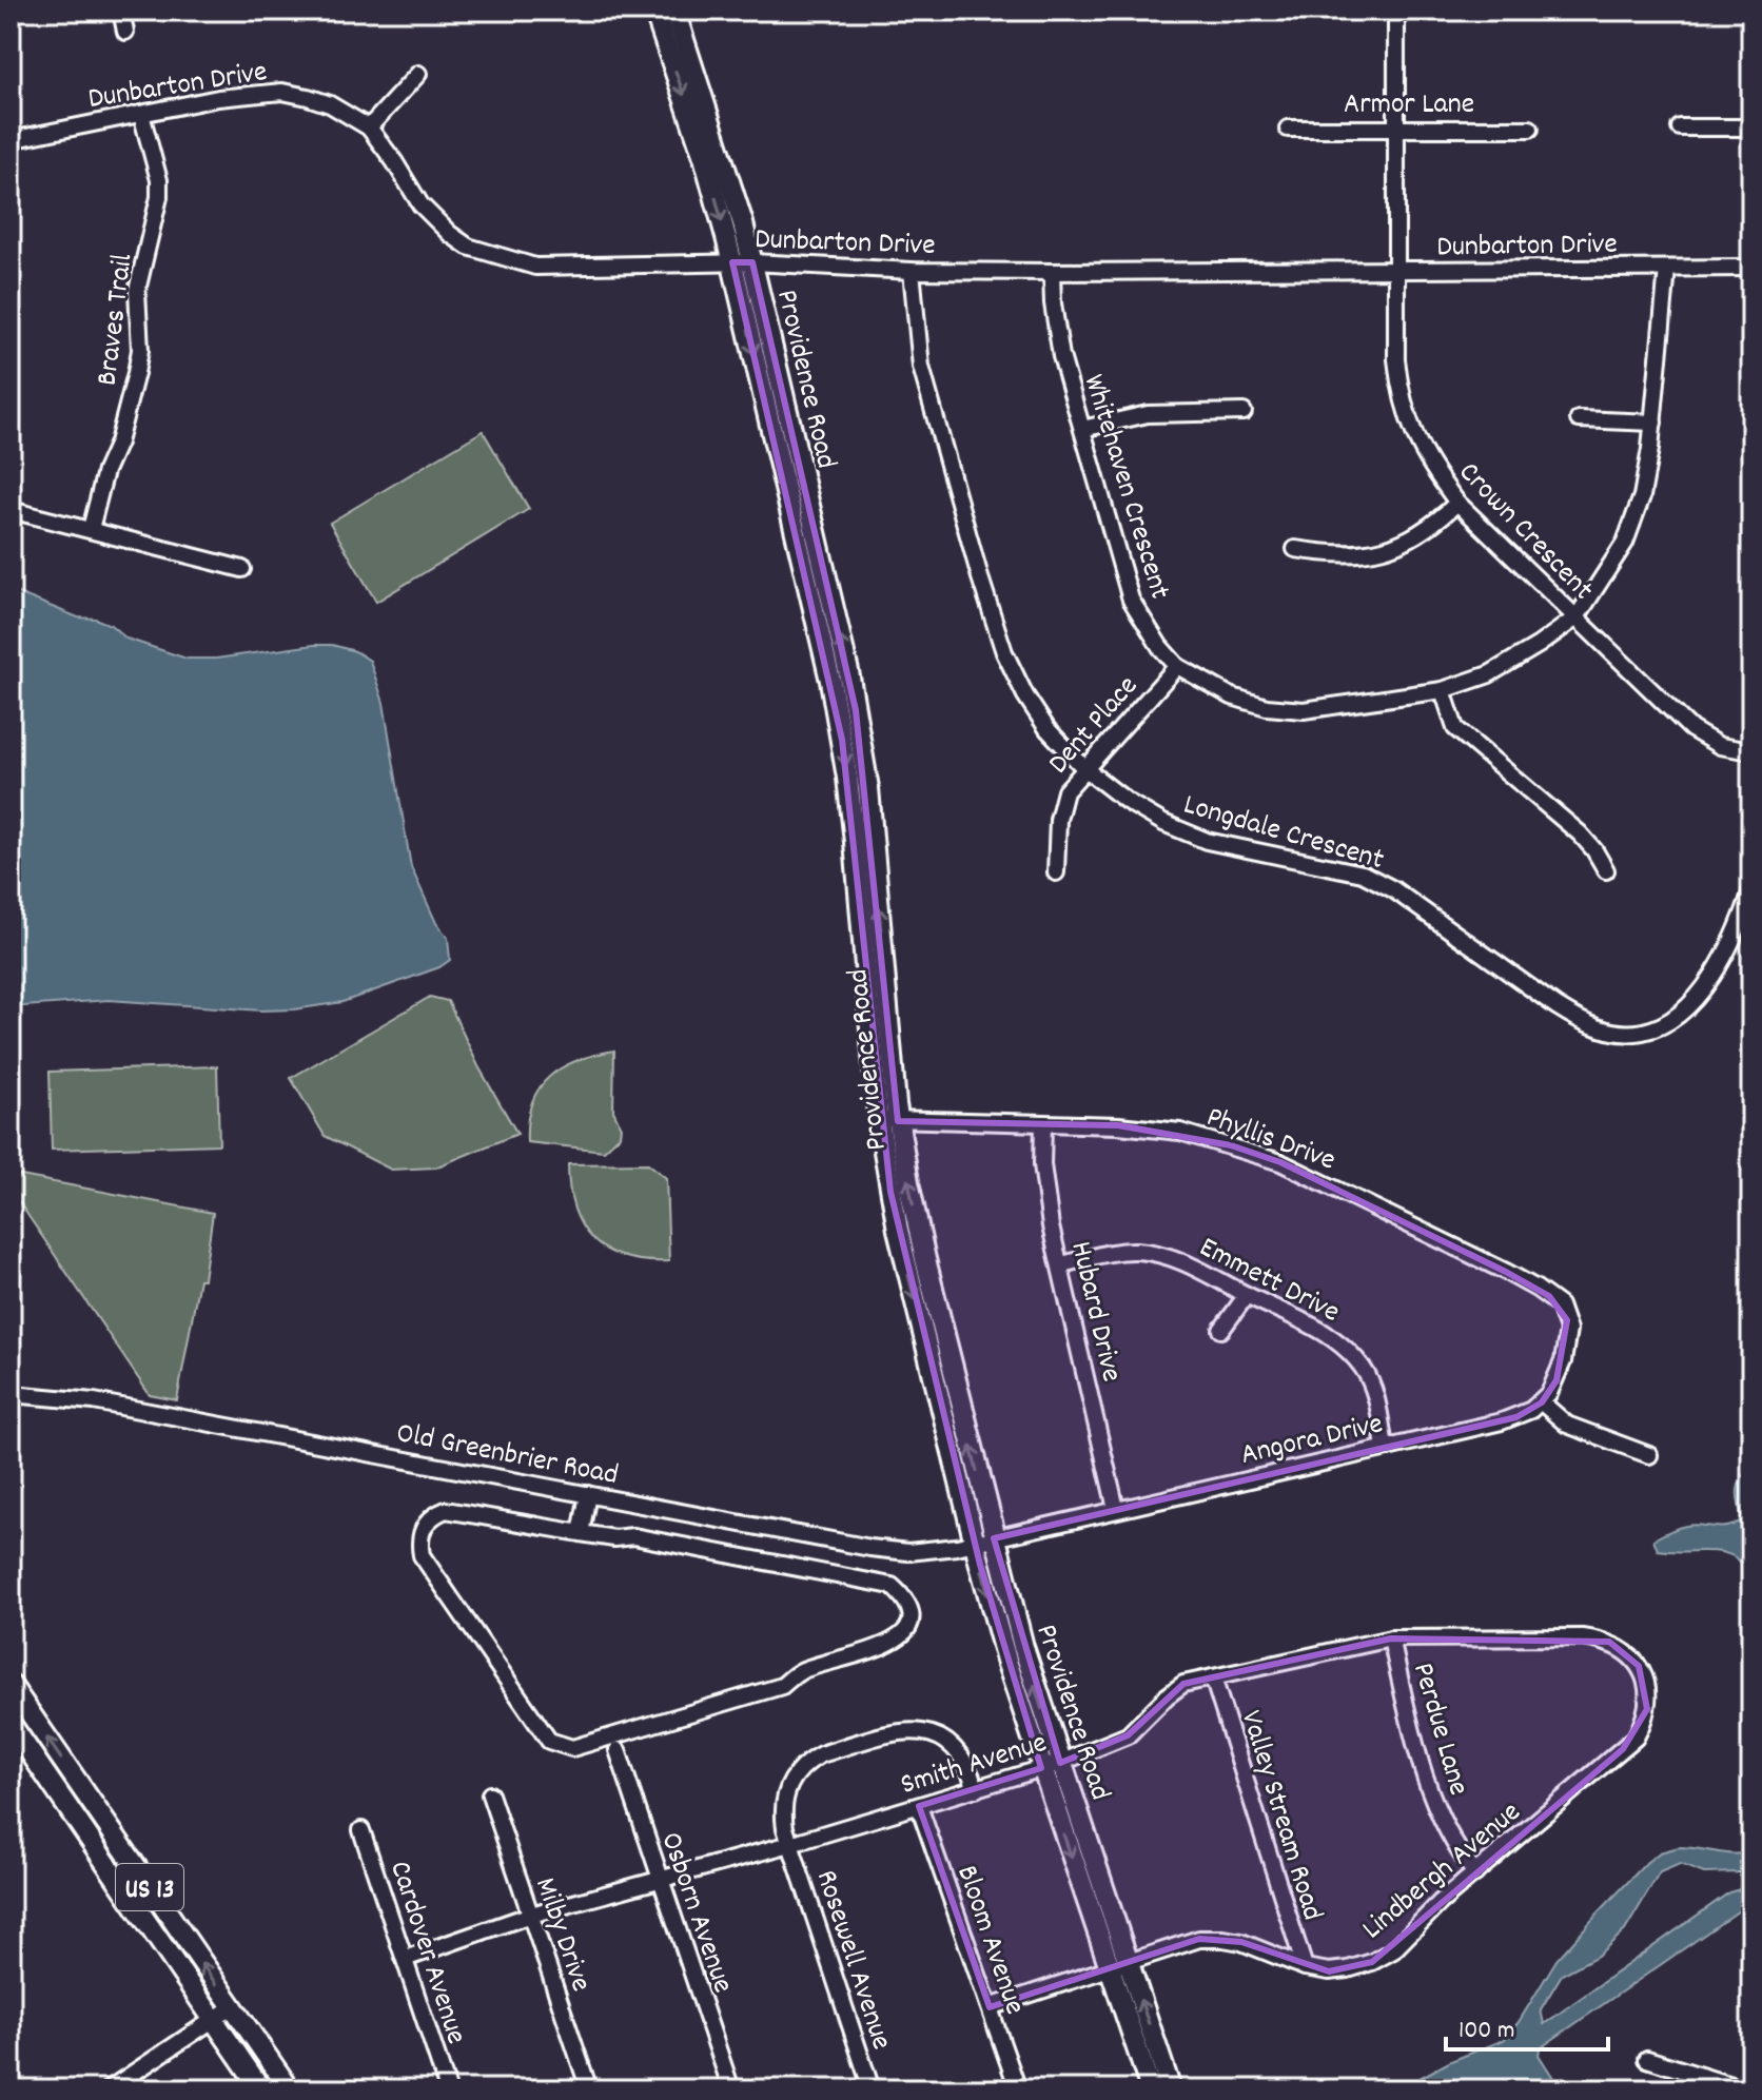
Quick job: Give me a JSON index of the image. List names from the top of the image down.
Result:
{
  "streets": {
    "main road": ["Providence Road", "US 13"],
    "street": [
      "Dunbarton Drive",
      "Armor Lane",
      "Braves Trail",
      "Whitehaven Crescent",
      "Crown Crescent",
      "Dent Place",
      "Longdale Crescent",
      "Phyllis Drive",
      "Emmett Drive",
      "Hubard Drive",
      "Angora Drive",
      "Old Greenbrier Road",
      "Perdue Lane",
      "Smith Avenue",
      "Valley Stream Road",
      "Lindbergh Avenue",
      "Osborn Avenue",
      "Milby Drive",
      "Bloom Avenue",
      "Cardover Avenue",
      "Rosewell Avenue"
    ]
  },
  "crossings": [
    ["Dunbarton Drive", "Braves Trail"],
    ["Dunbarton Drive", "Providence Road"],
    ["Dunbarton Drive", "Whitehaven Crescent"],
    ["Dunbarton Drive", "Crown Crescent"],
    ["Dunbarton Drive", "Longdale Crescent"],
    ["Armor Lane", "Crown Crescent"],
    ["Providence Road", "Phyllis Drive"],
    ["Providence Road", "Angora Drive"],
    ["Providence Road", "Old Greenbrier Road"],
    ["Providence Road", "Smith Avenue"],
    ["Providence Road", "Lindbergh Avenue"],
    ["Whitehaven Crescent", "Crown Crescent"],
    ["Whitehaven Crescent", "Dent Place"],
    ["Dent Place", "Longdale Crescent"],
    ["Phyllis Drive", "Hubard Drive"],
    ["Phyllis Drive", "Angora Drive"],
    ["Emmett Drive", "Hubard Drive"],
    ["Emmett Drive", "Angora Drive"],
    ["Hubard Drive", "Angora Drive"],
    ["Angora Drive", "Old Greenbrier Road"],
    ["Perdue Lane", "Smith Avenue"],
    ["Perdue Lane", "Lindbergh Avenue"],
    ["Smith Avenue", "Valley Stream Road"],
    ["Smith Avenue", "Lindbergh Avenue"],
    ["Smith Avenue", "Osborn Avenue"],
    ["Smith Avenue", "Milby Drive"],
    ["Smith Avenue", "Bloom Avenue"],
    ["Smith Avenue", "Cardover Avenue"],
    ["Smith Avenue", "Rosewell Avenue"],
    ["Valley Stream Road", "Lindbergh Avenue"],
    ["Lindbergh Avenue", "Bloom Avenue"]
  ],
  "scale_bar": "100 m"
}
